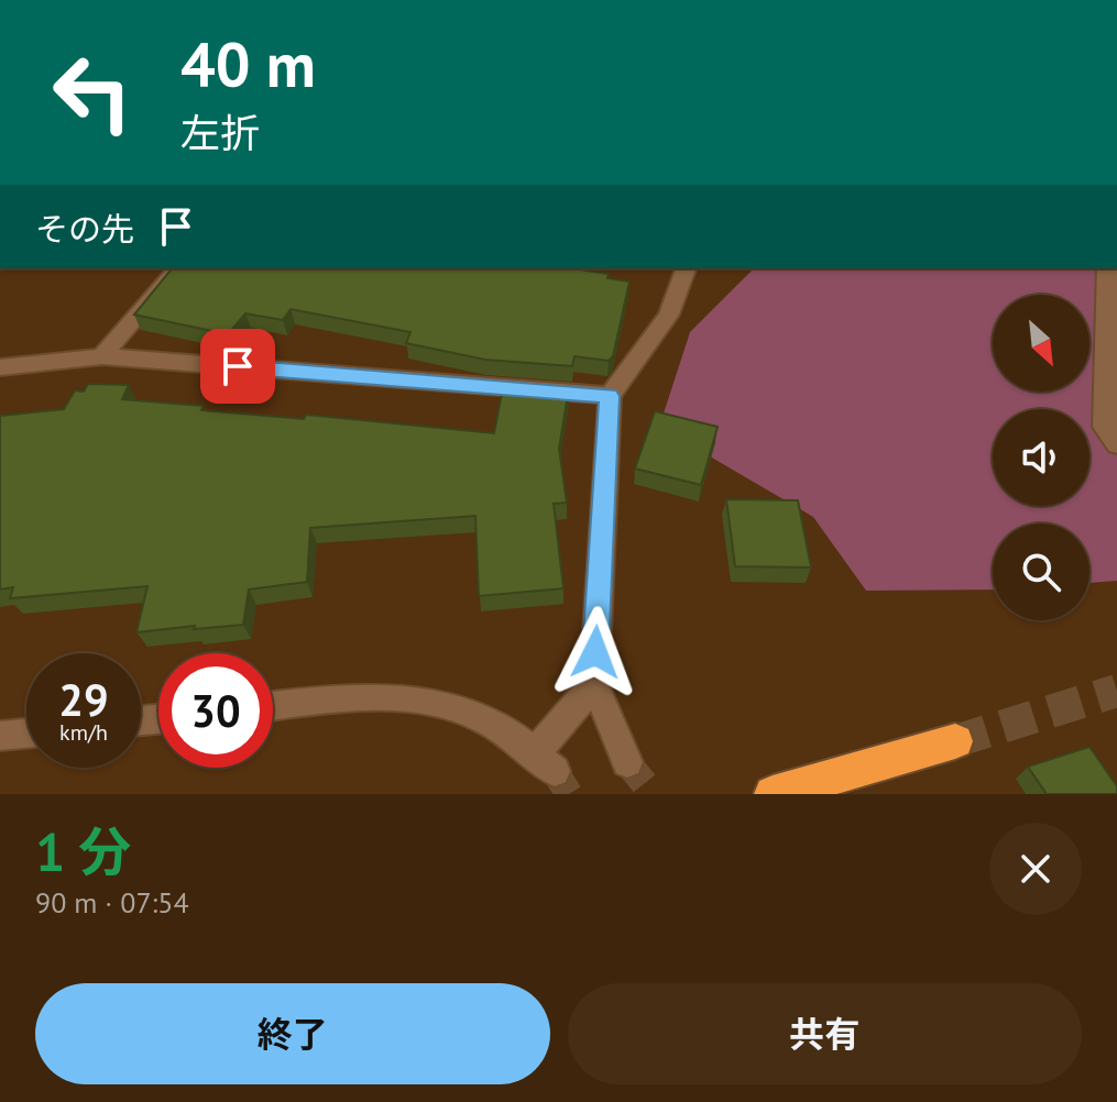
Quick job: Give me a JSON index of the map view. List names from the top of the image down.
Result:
{
  "north": "bottom right",
  "page": {
    "turn": ["40 m", "左折"],
    "then": "その先",
    "speed": "29 km/h",
    "limit": "30",
    "heading": ["1 分", "90 m · 07:54"],
    "buttons": ["終了", "共有"]
  }
}
